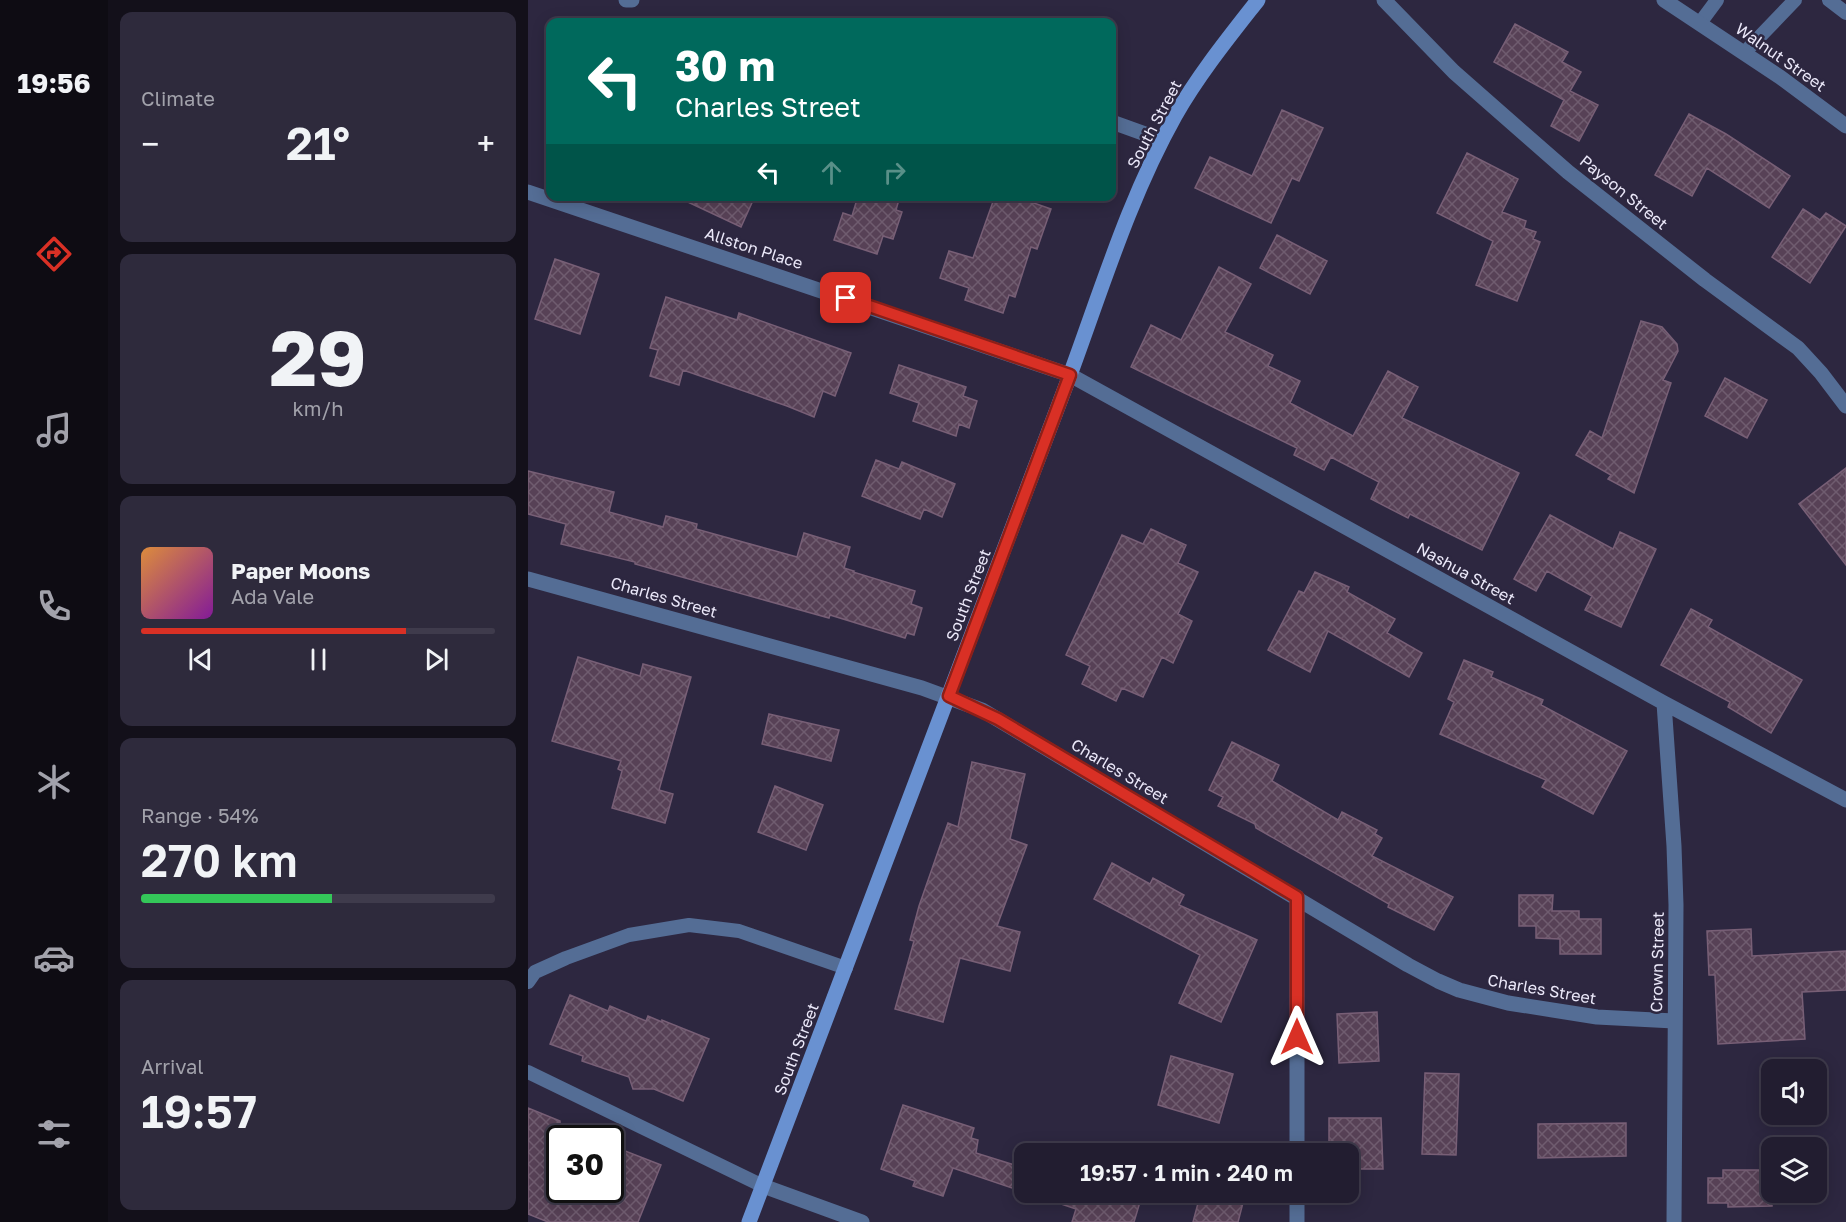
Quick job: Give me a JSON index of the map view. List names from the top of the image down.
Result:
{
  "streets": {
    "main road": ["South Street"],
    "street": [
      "Walnut Street",
      "Payson Street",
      "Allston Place",
      "Nashua Street",
      "Charles Street",
      "Crown Street"
    ]
  },
  "crossings": [
    ["South Street", "Allston Place"],
    ["South Street", "Nashua Street"],
    ["South Street", "Charles Street"],
    ["Allston Place", "Nashua Street"],
    ["Nashua Street", "Crown Street"],
    ["Charles Street", "Crown Street"]
  ],
  "page": {
    "tabs": "19:56",
    "tile": [
      "Climate",
      ["29", "km/h"],
      ["Range · 54%", "270 km"],
      ["Arrival", "19:57"]
    ],
    "turn": ["30 m", "Charles Street"],
    "heat": ["−", "21°", "+"],
    "song": ["Paper Moons", "Ada Vale"],
    "limit": "30",
    "trip": "19:57 · 1 min · 240 m"
  }
}
